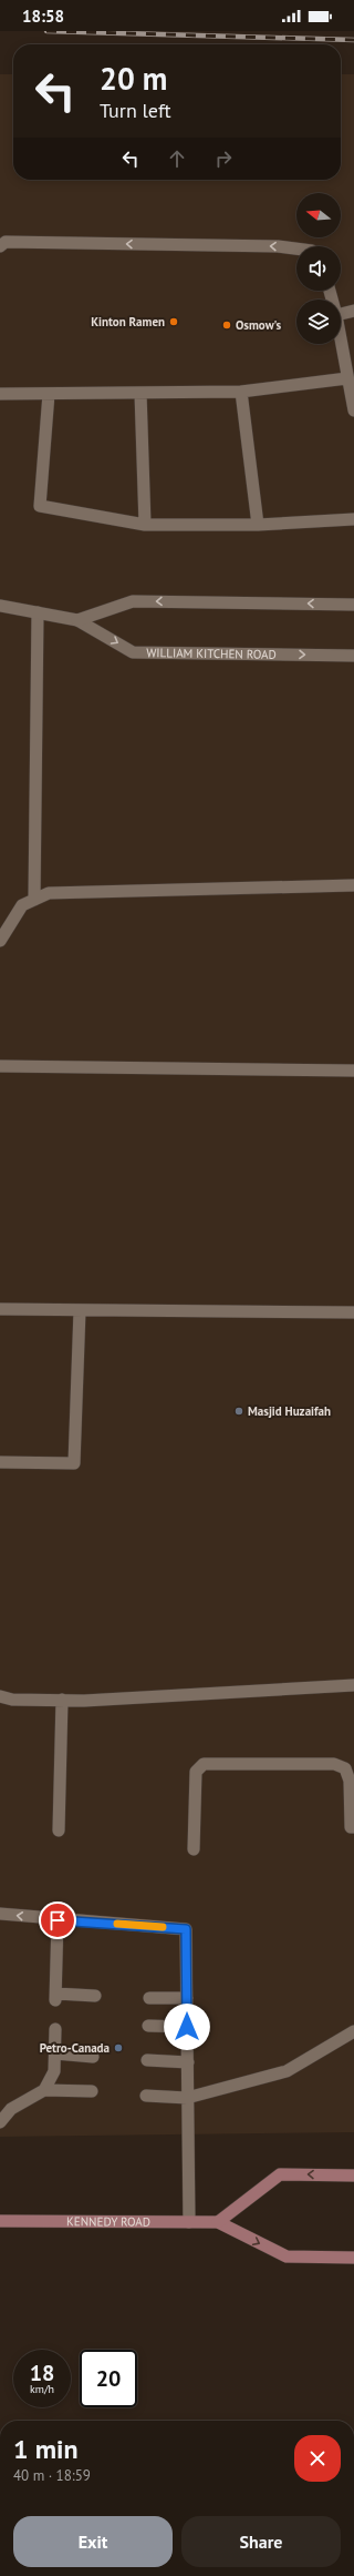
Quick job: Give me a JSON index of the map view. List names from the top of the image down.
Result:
{
  "streets": {
    "main road": ["KENNEDY ROAD"],
    "street": ["WILLIAM KITCHEN ROAD"]
  },
  "one_way": ["KENNEDY ROAD"],
  "places": [
    "Kinton Ramen",
    "Osmow's",
    "Masjid Huzaifah",
    "Petro-Canada"
  ],
  "north": "left",
  "page": {
    "status": "18:58",
    "turn": ["20 m", "Turn left"],
    "speed": "18 km/h",
    "limit": "20",
    "heading": ["1 min", "40 m · 18:59"],
    "buttons": ["Exit", "Share"]
  }
}
